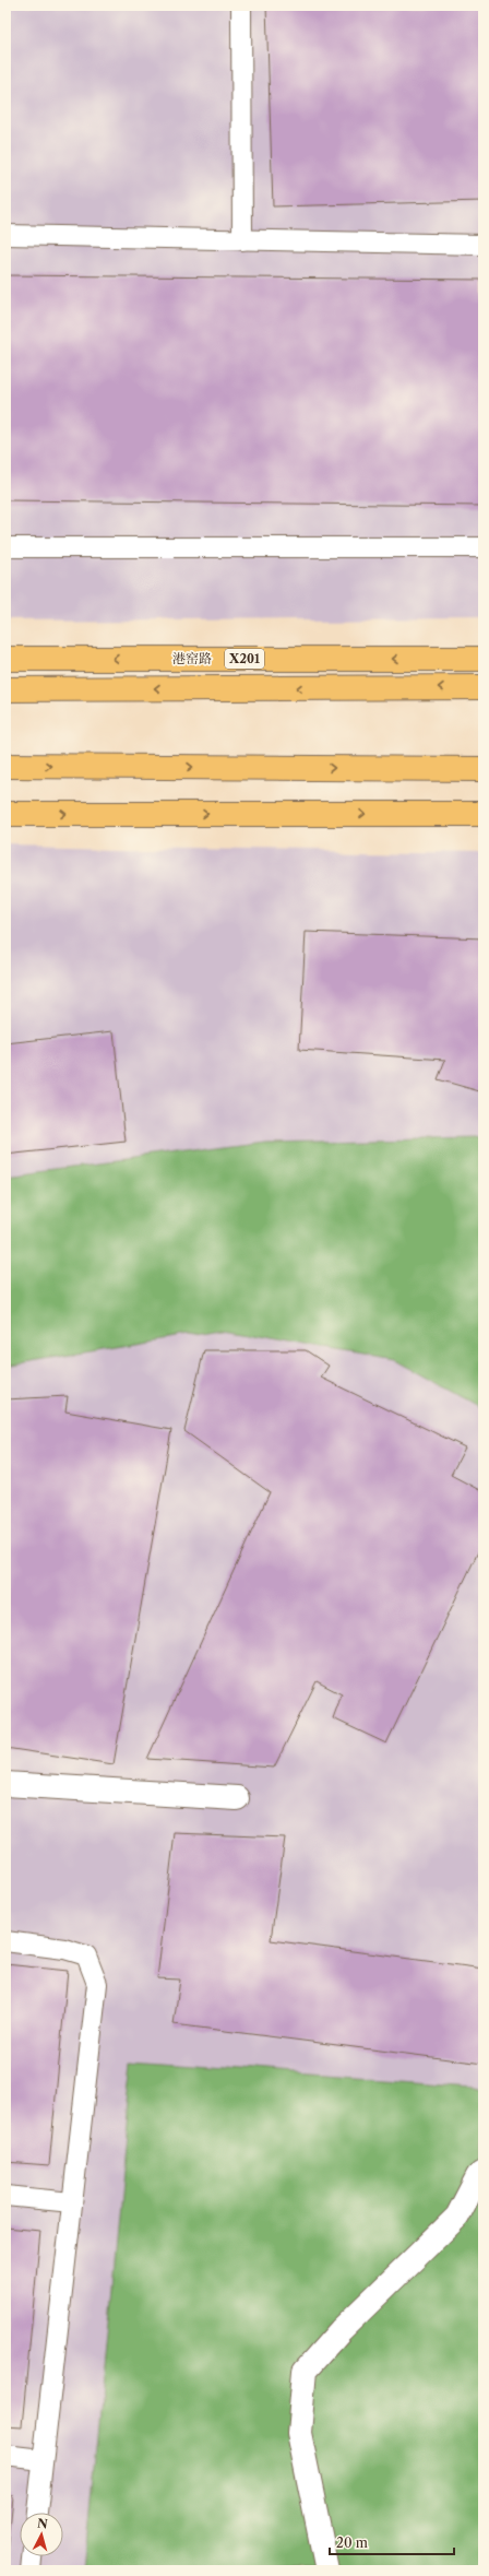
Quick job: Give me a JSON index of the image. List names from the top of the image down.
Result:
{
  "streets": {
    "main road": ["港窑路", "X201"]
  },
  "scale_bar": "20 m",
  "north": "top"
}
